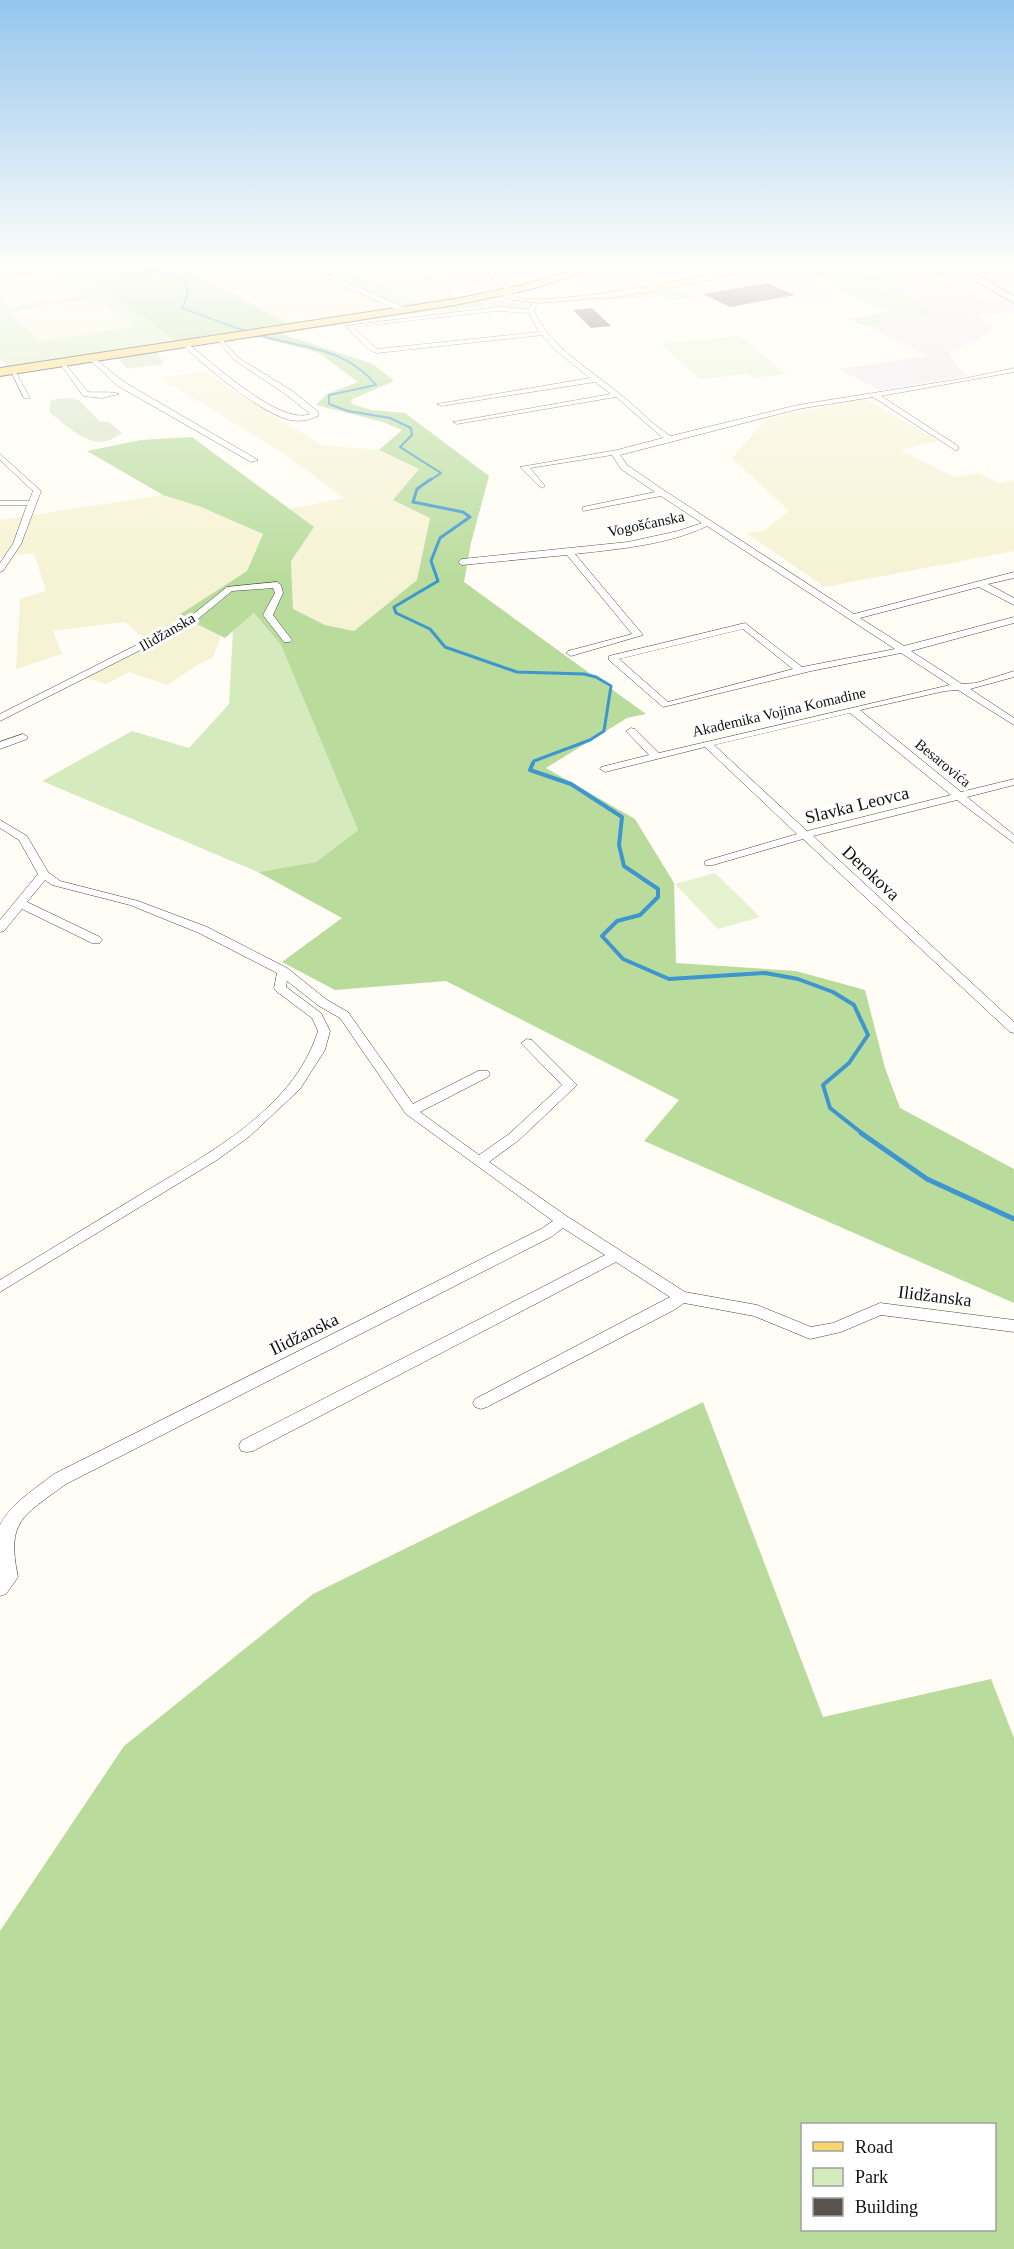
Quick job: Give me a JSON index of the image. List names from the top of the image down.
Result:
{
  "streets": {
    "street": [
      "Vogošćanska",
      "Ilidžanska",
      "Akademika Vojina Komadine",
      "Besarovića",
      "Slavka Leovca",
      "Derokova"
    ]
  },
  "crossings": [
    ["Akademika Vojina Komadine", "Besarovića"],
    ["Akademika Vojina Komadine", "Derokova"],
    ["Besarovića", "Slavka Leovca"],
    ["Slavka Leovca", "Derokova"]
  ],
  "legend": ["Road", "Park", "Building"]
}
